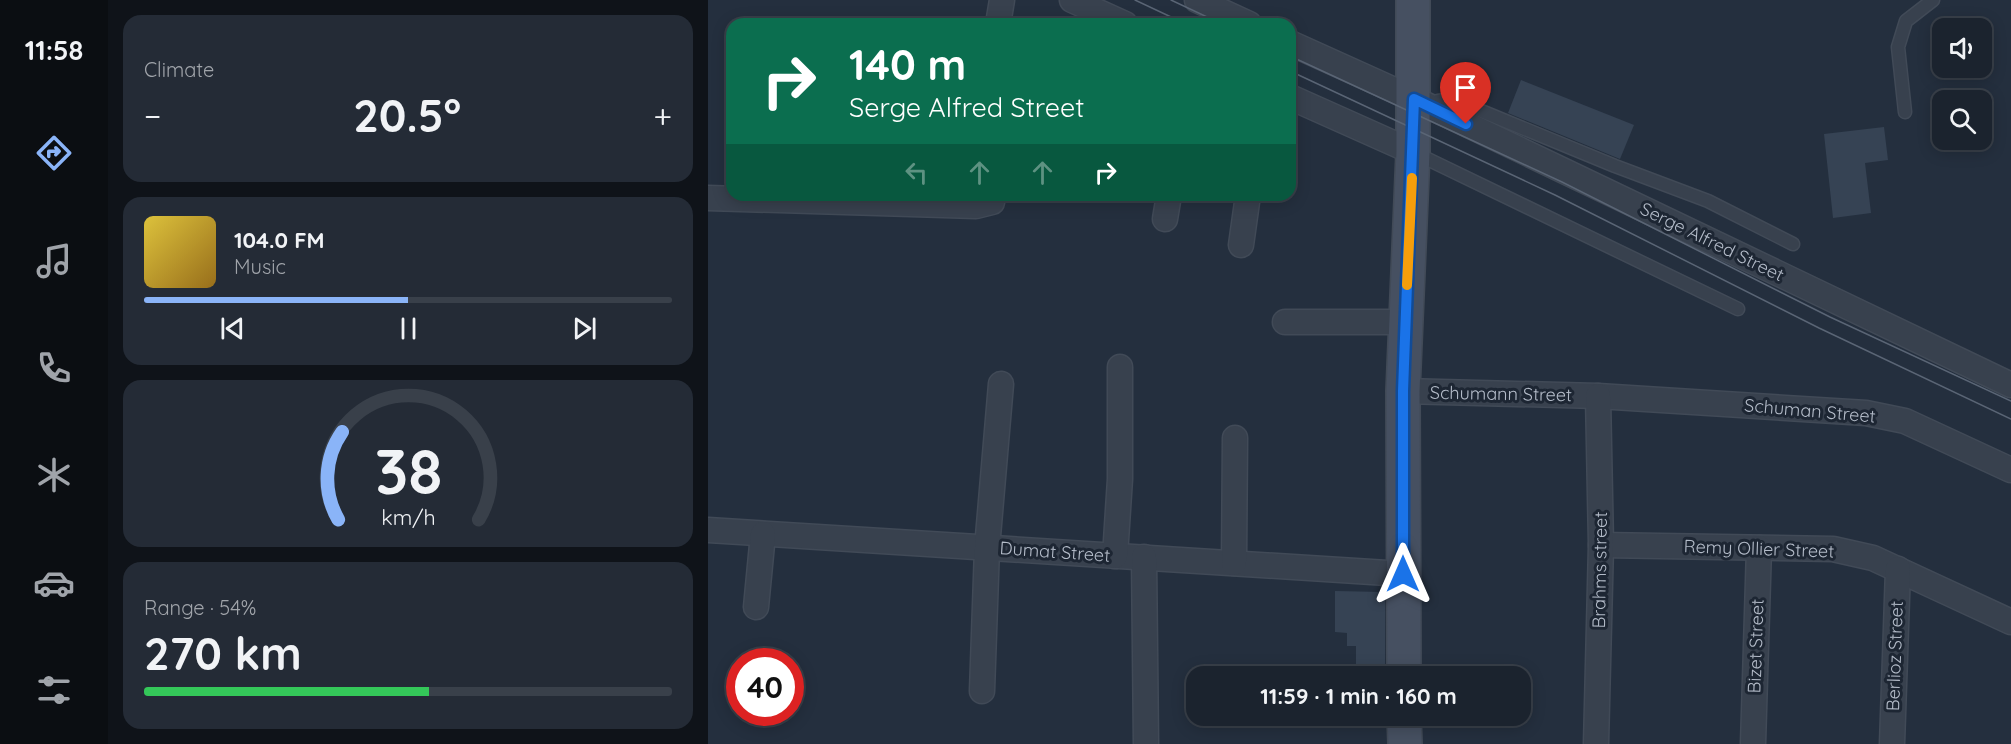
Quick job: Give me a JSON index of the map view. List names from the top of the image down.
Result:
{
  "streets": {
    "street": [
      "Serge Alfred Street",
      "Schumann Street",
      "Schuman Street",
      "Remy Ollier Street",
      "Dumat Street",
      "Brahms street",
      "Bizet Street",
      "Berlioz Street"
    ]
  },
  "crossings": [
    ["Schumann Street", "Schuman Street"],
    ["Schumann Street", "Brahms street"],
    ["Schuman Street", "Brahms street"],
    ["Remy Ollier Street", "Brahms street"],
    ["Remy Ollier Street", "Bizet Street"],
    ["Remy Ollier Street", "Berlioz Street"]
  ],
  "page": {
    "tabs": "11:58",
    "tile": [
      "Climate",
      ["Range · 54%", "270 km"]
    ],
    "turn": ["140 m", "Serge Alfred Street"],
    "heat": ["−", "20.5°", "+"],
    "song": ["104.0 FM", "Music"],
    "limit": "40",
    "trip": "11:59 · 1 min · 160 m",
    "gauge": ["38", "km/h"]
  }
}
